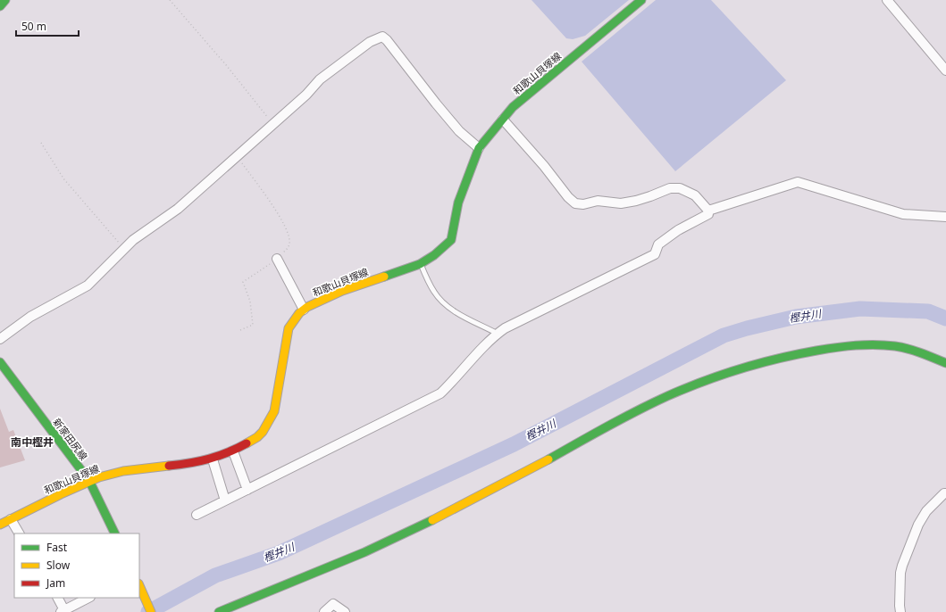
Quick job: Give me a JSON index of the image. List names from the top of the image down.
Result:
{
  "streets": {
    "main road": ["和歌山貝塚線", "新家田尻線"]
  },
  "crossings": [
    ["和歌山貝塚線", "新家田尻線"]
  ],
  "districts": ["南中樫井"],
  "water": ["樫井川"],
  "legend": ["Fast", "Slow", "Jam"],
  "scale_bar": "50 m"
}
